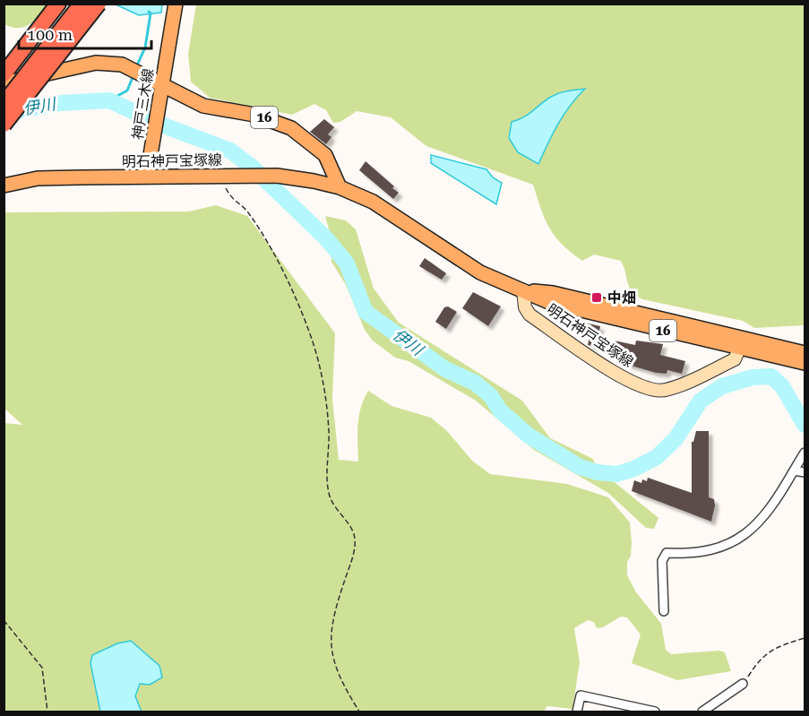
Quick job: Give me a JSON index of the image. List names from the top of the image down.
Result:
{
  "streets": {
    "main road": ["神戸三木線", "16", "明石神戸宝塚線"]
  },
  "crossings": [
    ["神戸三木線", "16"],
    ["神戸三木線", "明石神戸宝塚線"],
    ["16", "明石神戸宝塚線"]
  ],
  "water": ["伊川"],
  "places": {
    "transit": ["中畑"]
  },
  "scale_bar": "100 m"
}
